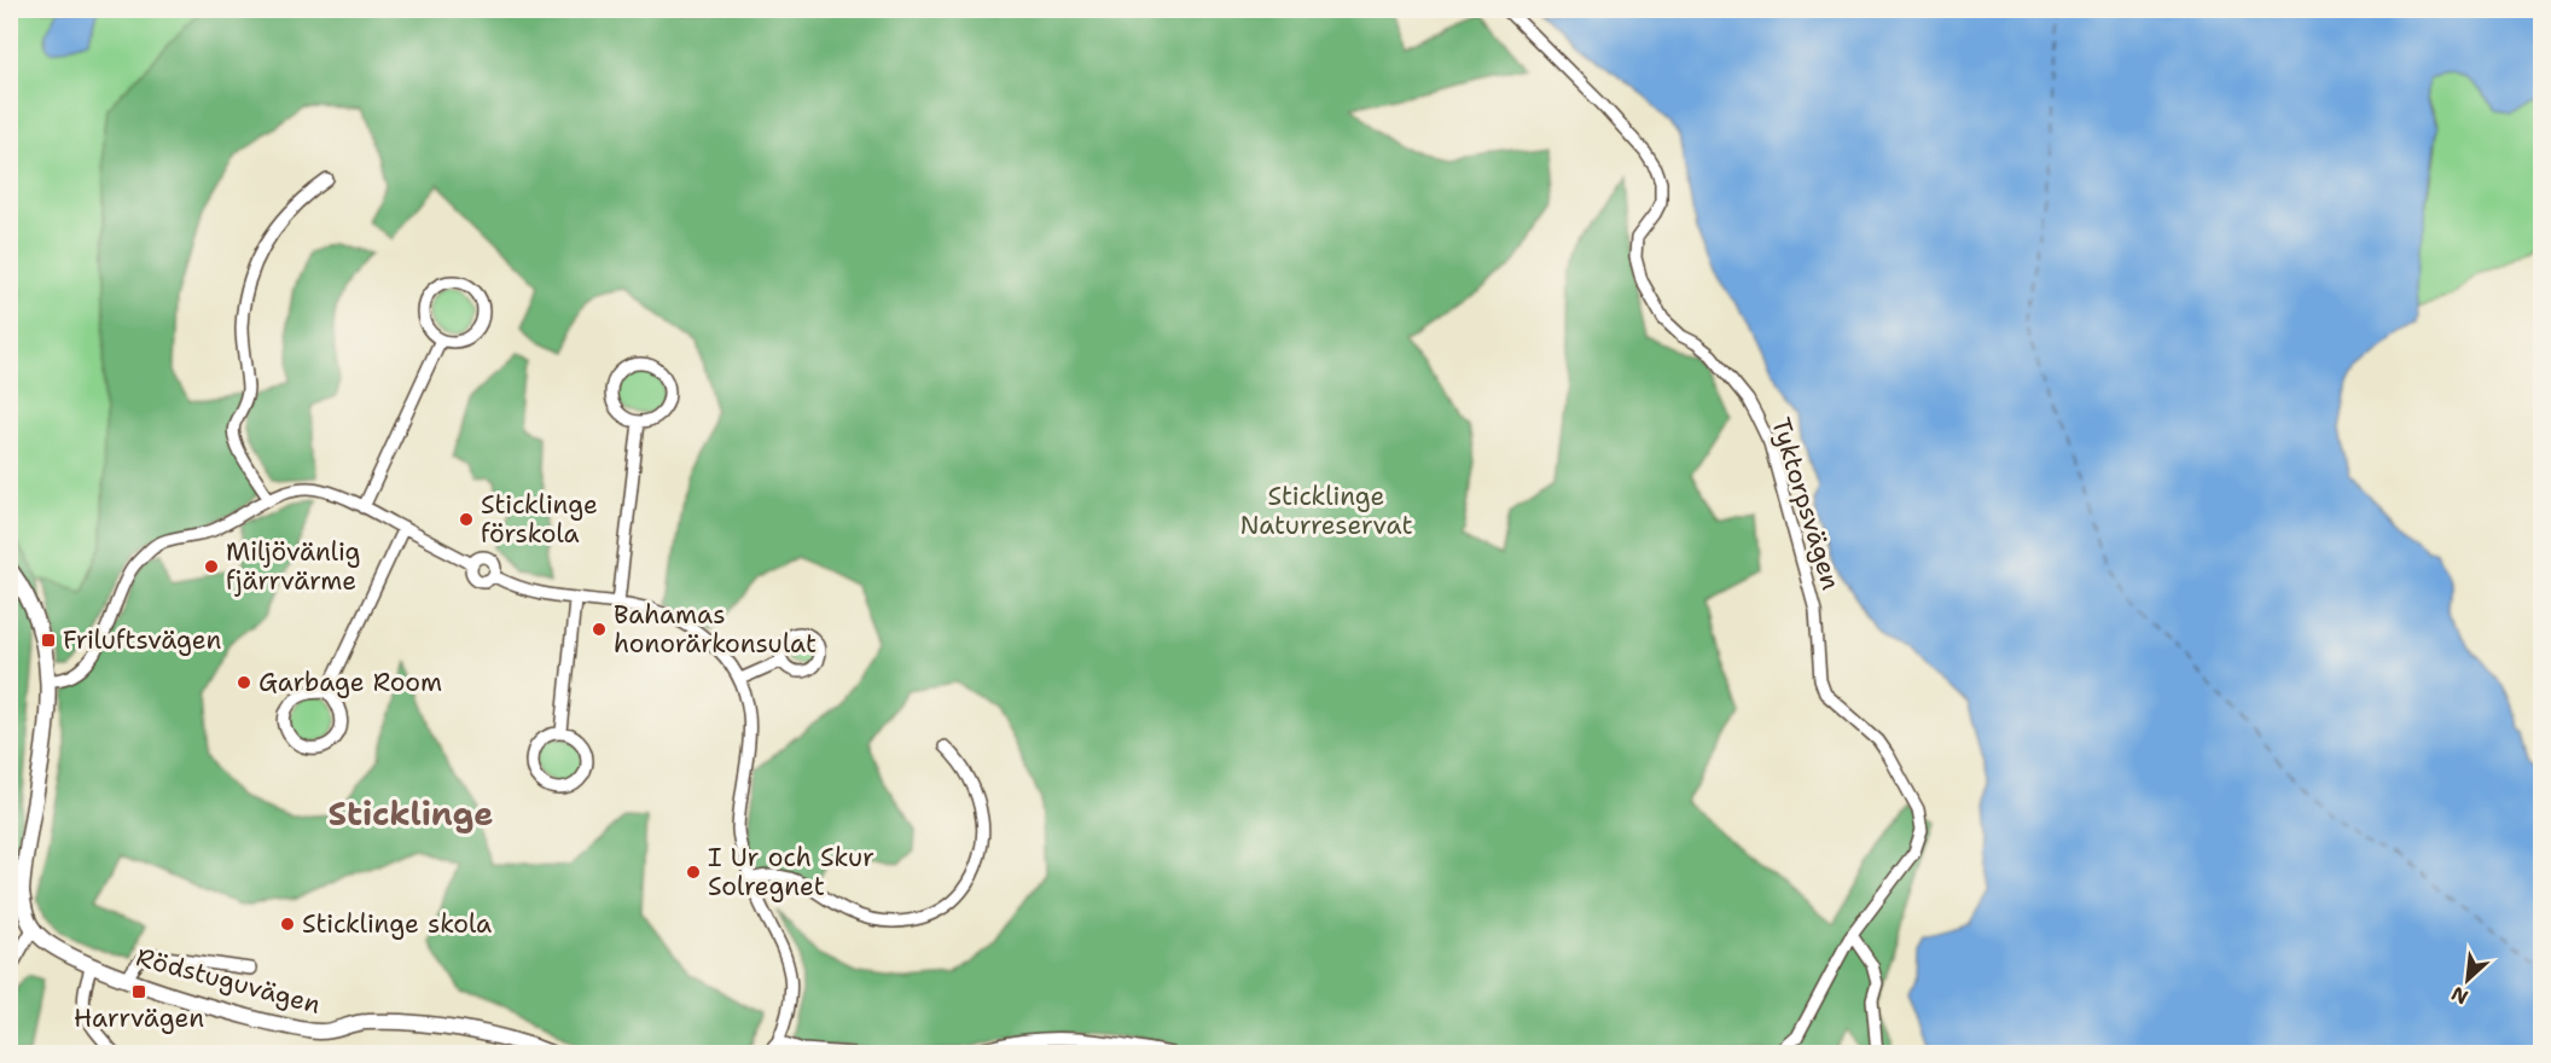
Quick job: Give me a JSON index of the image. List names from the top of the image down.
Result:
{
  "streets": {
    "street": ["Tyktorpsvägen", "Rödstuguvägen"]
  },
  "districts": ["Sticklinge"],
  "parks": ["Sticklinge Naturreservat"],
  "places": {
    "other": [
      "Sticklinge förskola",
      "Miljövänlig fjärrvärme",
      "Bahamas honorärkonsulat",
      "Garbage Room",
      "I Ur och Skur Solregnet",
      "Sticklinge skola"
    ],
    "transit": ["Friluftsvägen", "Harrvägen"]
  },
  "north": "bottom left"
}
